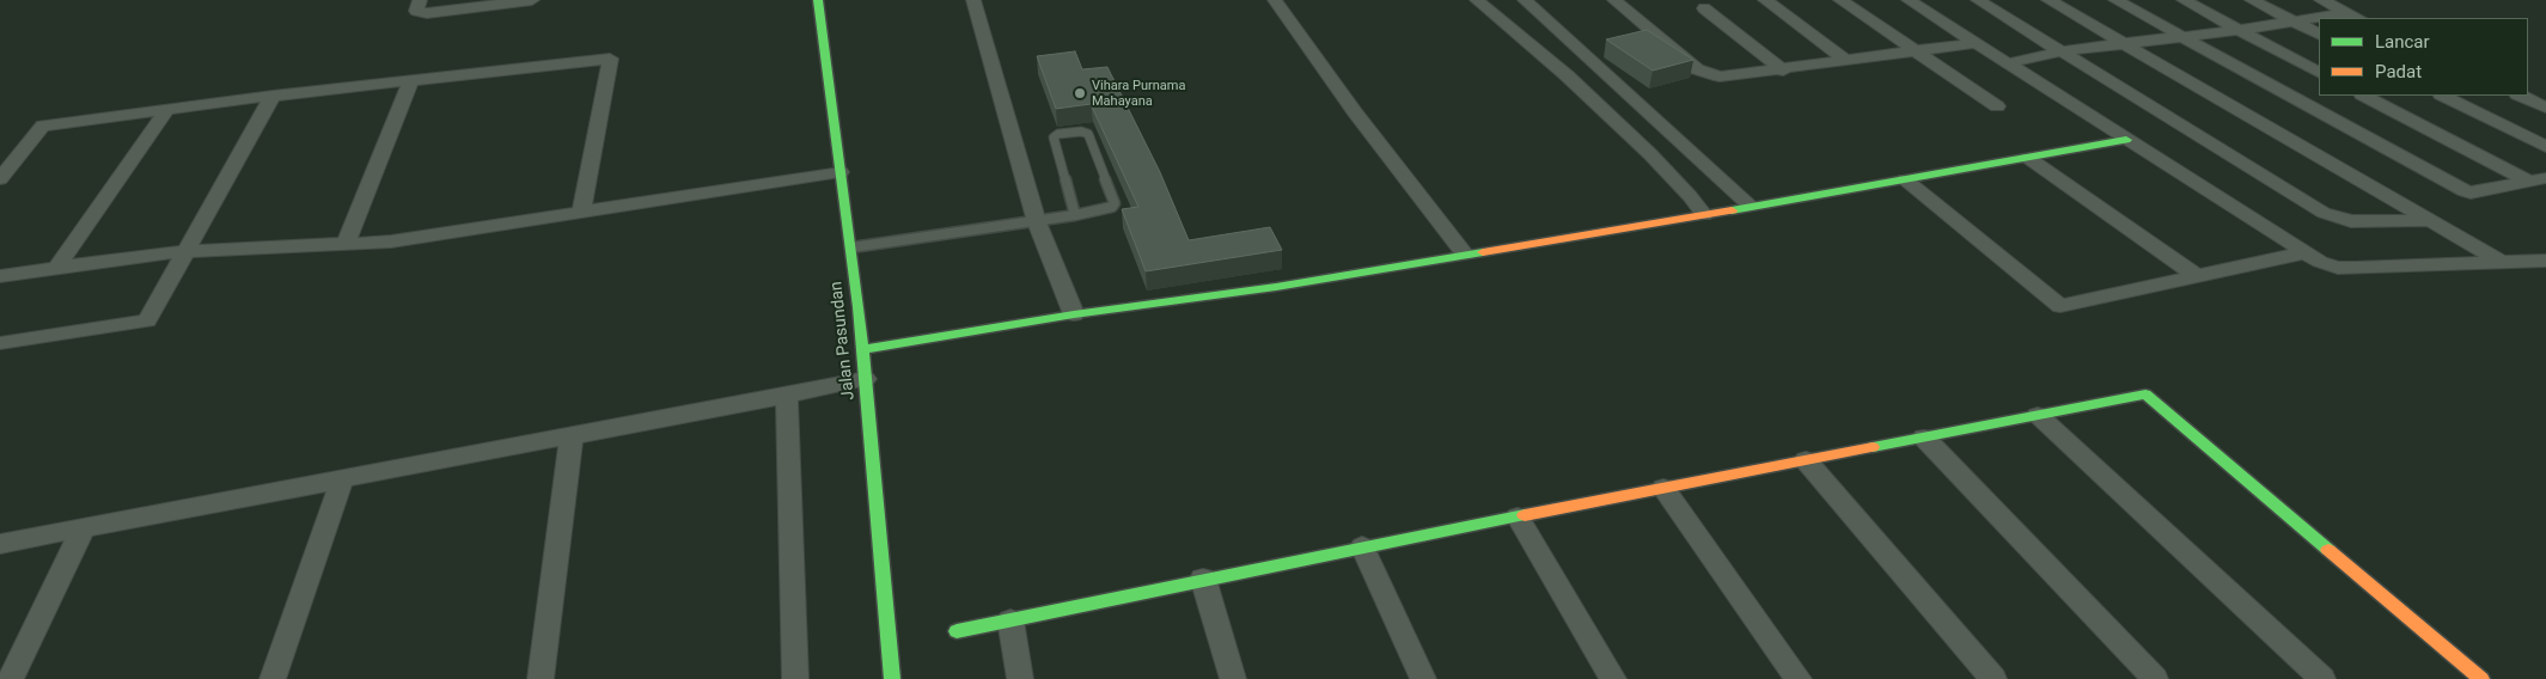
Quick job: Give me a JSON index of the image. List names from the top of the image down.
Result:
{
  "streets": {
    "street": ["Jalan Pasundan"]
  },
  "places": ["Vihara Purnama Mahayana"],
  "legend": ["Lancar", "Padat"]
}
